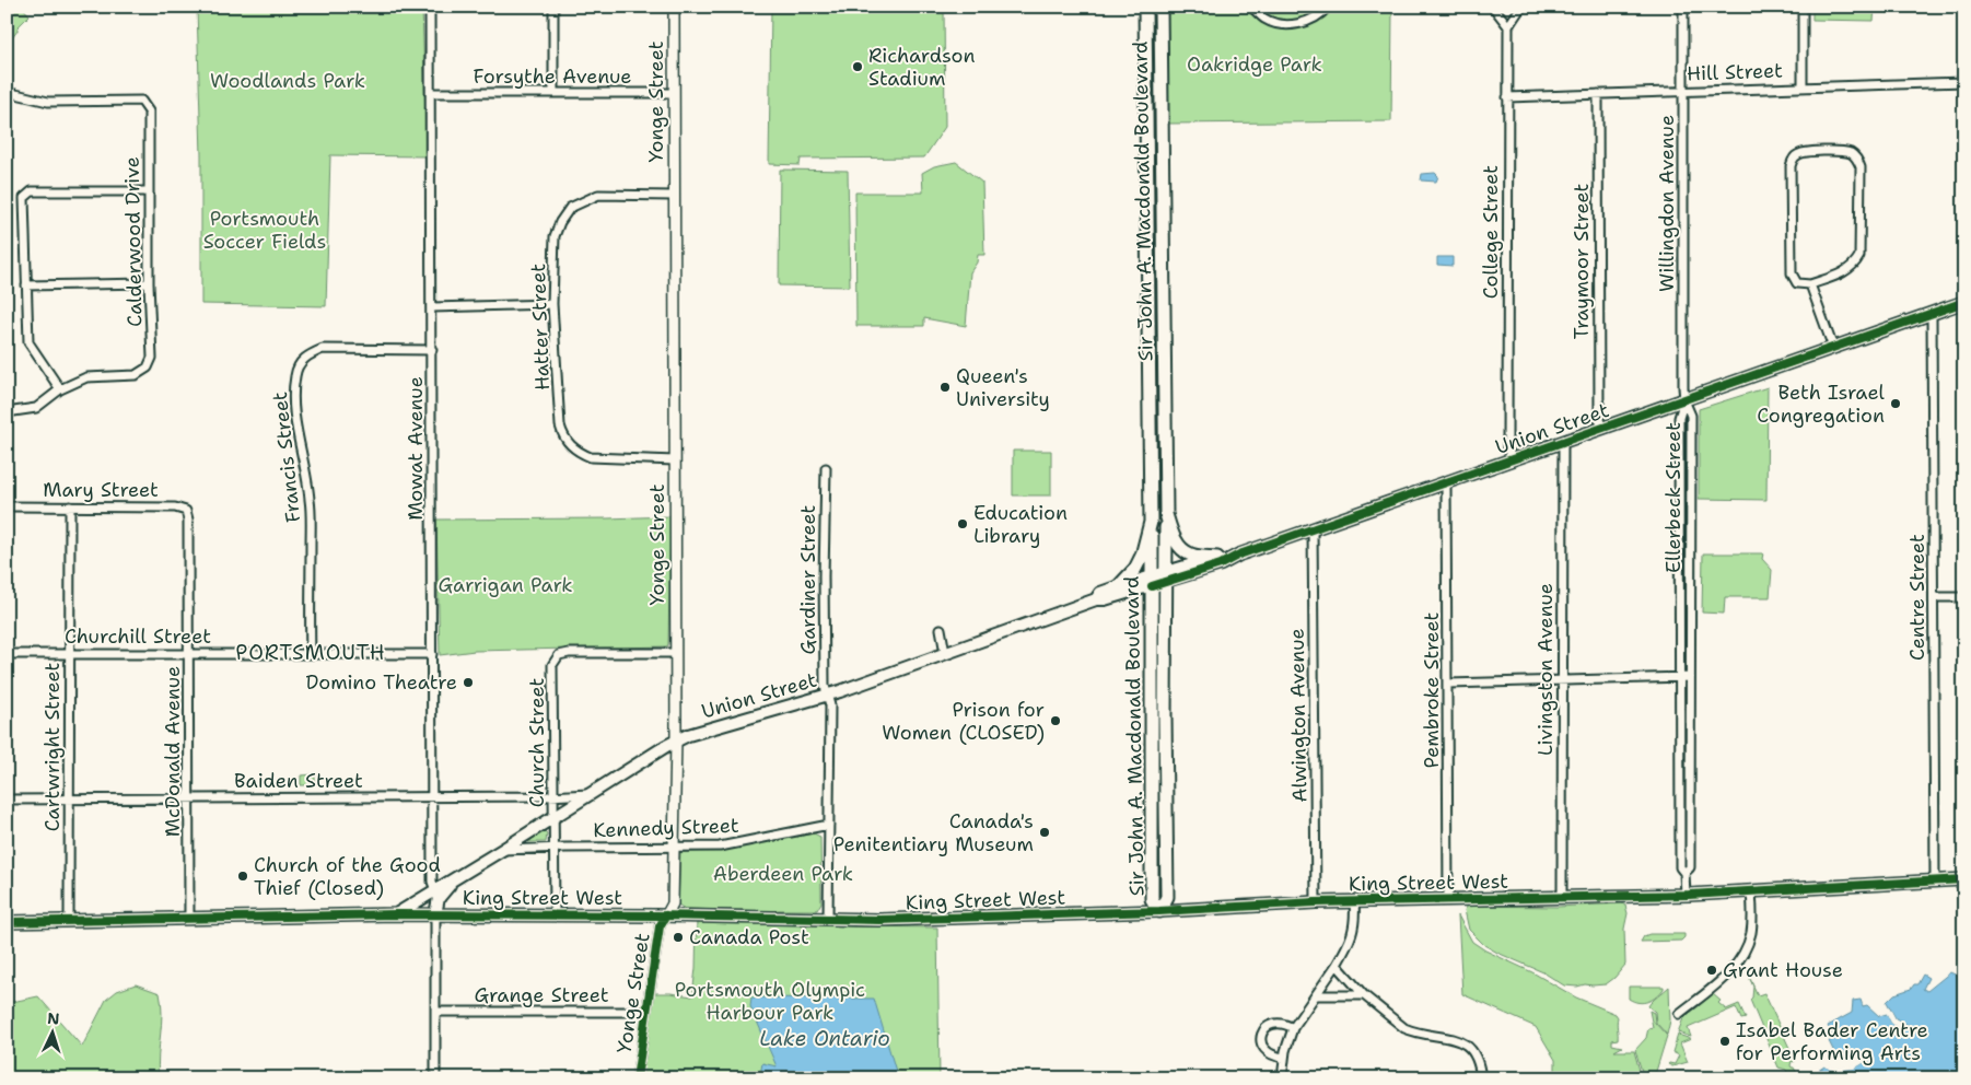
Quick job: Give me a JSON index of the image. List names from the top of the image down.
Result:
{
  "streets": {
    "main road": ["Sir John A. Macdonald Boulevard", "Union Street", "King Street West"],
    "street": [
      "Hill Street",
      "Forsythe Avenue",
      "Yonge Street",
      "Willingdon Avenue",
      "College Street",
      "Calderwood Drive",
      "Traymoor Street",
      "Hatter Street",
      "Mowat Avenue",
      "Francis Street",
      "Mary Street",
      "Ellerbeck Street",
      "Gardiner Street",
      "Centre Street",
      "Churchill Street",
      "Livingston Avenue",
      "Pembroke Street",
      "Alwington Avenue",
      "Church Street",
      "Cartwright Street",
      "McDonald Avenue",
      "Baiden Street",
      "Kennedy Street",
      "Grange Street"
    ]
  },
  "crossings": [
    ["Hill Street", "Willingdon Avenue"],
    ["Hill Street", "College Street"],
    ["Hill Street", "Traymoor Street"],
    ["Forsythe Avenue", "Yonge Street"],
    ["Forsythe Avenue", "Mowat Avenue"],
    ["Yonge Street", "Hatter Street"],
    ["Yonge Street", "Union Street"],
    ["Yonge Street", "Church Street"],
    ["Yonge Street", "Kennedy Street"],
    ["Yonge Street", "King Street West"],
    ["Yonge Street", "Grange Street"],
    ["Sir John A. Macdonald Boulevard", "Union Street"],
    ["Sir John A. Macdonald Boulevard", "King Street West"],
    ["Willingdon Avenue", "Union Street"],
    ["Willingdon Avenue", "Ellerbeck Street"],
    ["College Street", "Union Street"],
    ["Traymoor Street", "Union Street"],
    ["Union Street", "Mowat Avenue"],
    ["Union Street", "Ellerbeck Street"],
    ["Union Street", "Gardiner Street"],
    ["Union Street", "Centre Street"],
    ["Union Street", "Livingston Avenue"],
    ["Union Street", "Pembroke Street"],
    ["Union Street", "Alwington Avenue"],
    ["Union Street", "Church Street"],
    ["Union Street", "Baiden Street"],
    ["Union Street", "Kennedy Street"],
    ["Union Street", "King Street West"],
    ["Mowat Avenue", "Francis Street"],
    ["Mowat Avenue", "Churchill Street"],
    ["Mowat Avenue", "Baiden Street"],
    ["Francis Street", "Churchill Street"],
    ["Mary Street", "Cartwright Street"],
    ["Mary Street", "McDonald Avenue"],
    ["Ellerbeck Street", "King Street West"],
    ["Gardiner Street", "Kennedy Street"],
    ["Gardiner Street", "King Street West"],
    ["Centre Street", "King Street West"],
    ["Churchill Street", "Cartwright Street"],
    ["Churchill Street", "McDonald Avenue"],
    ["Livingston Avenue", "King Street West"],
    ["Pembroke Street", "King Street West"],
    ["Alwington Avenue", "King Street West"],
    ["Church Street", "Baiden Street"],
    ["Church Street", "Kennedy Street"],
    ["Church Street", "King Street West"],
    ["Cartwright Street", "Baiden Street"],
    ["Cartwright Street", "King Street West"],
    ["McDonald Avenue", "Baiden Street"],
    ["McDonald Avenue", "King Street West"]
  ],
  "districts": ["PORTSMOUTH"],
  "water": ["Lake Ontario"],
  "parks": [
    "Oakridge Park",
    "Woodlands Park",
    "Portsmouth Soccer Fields",
    "Garrigan Park",
    "Aberdeen Park",
    "Portsmouth Olympic Harbour Park"
  ],
  "places": [
    "Richardson Stadium",
    "Queen's University",
    "Beth Israel Congregation",
    "Education Library",
    "Domino Theatre",
    "Prison for Women (CLOSED)",
    "Canada's Penitentiary Museum",
    "Church of the Good Thief (Closed)",
    "Canada Post",
    "Grant House",
    "Isabel Bader Centre for Performing Arts"
  ],
  "north": "top"
}
